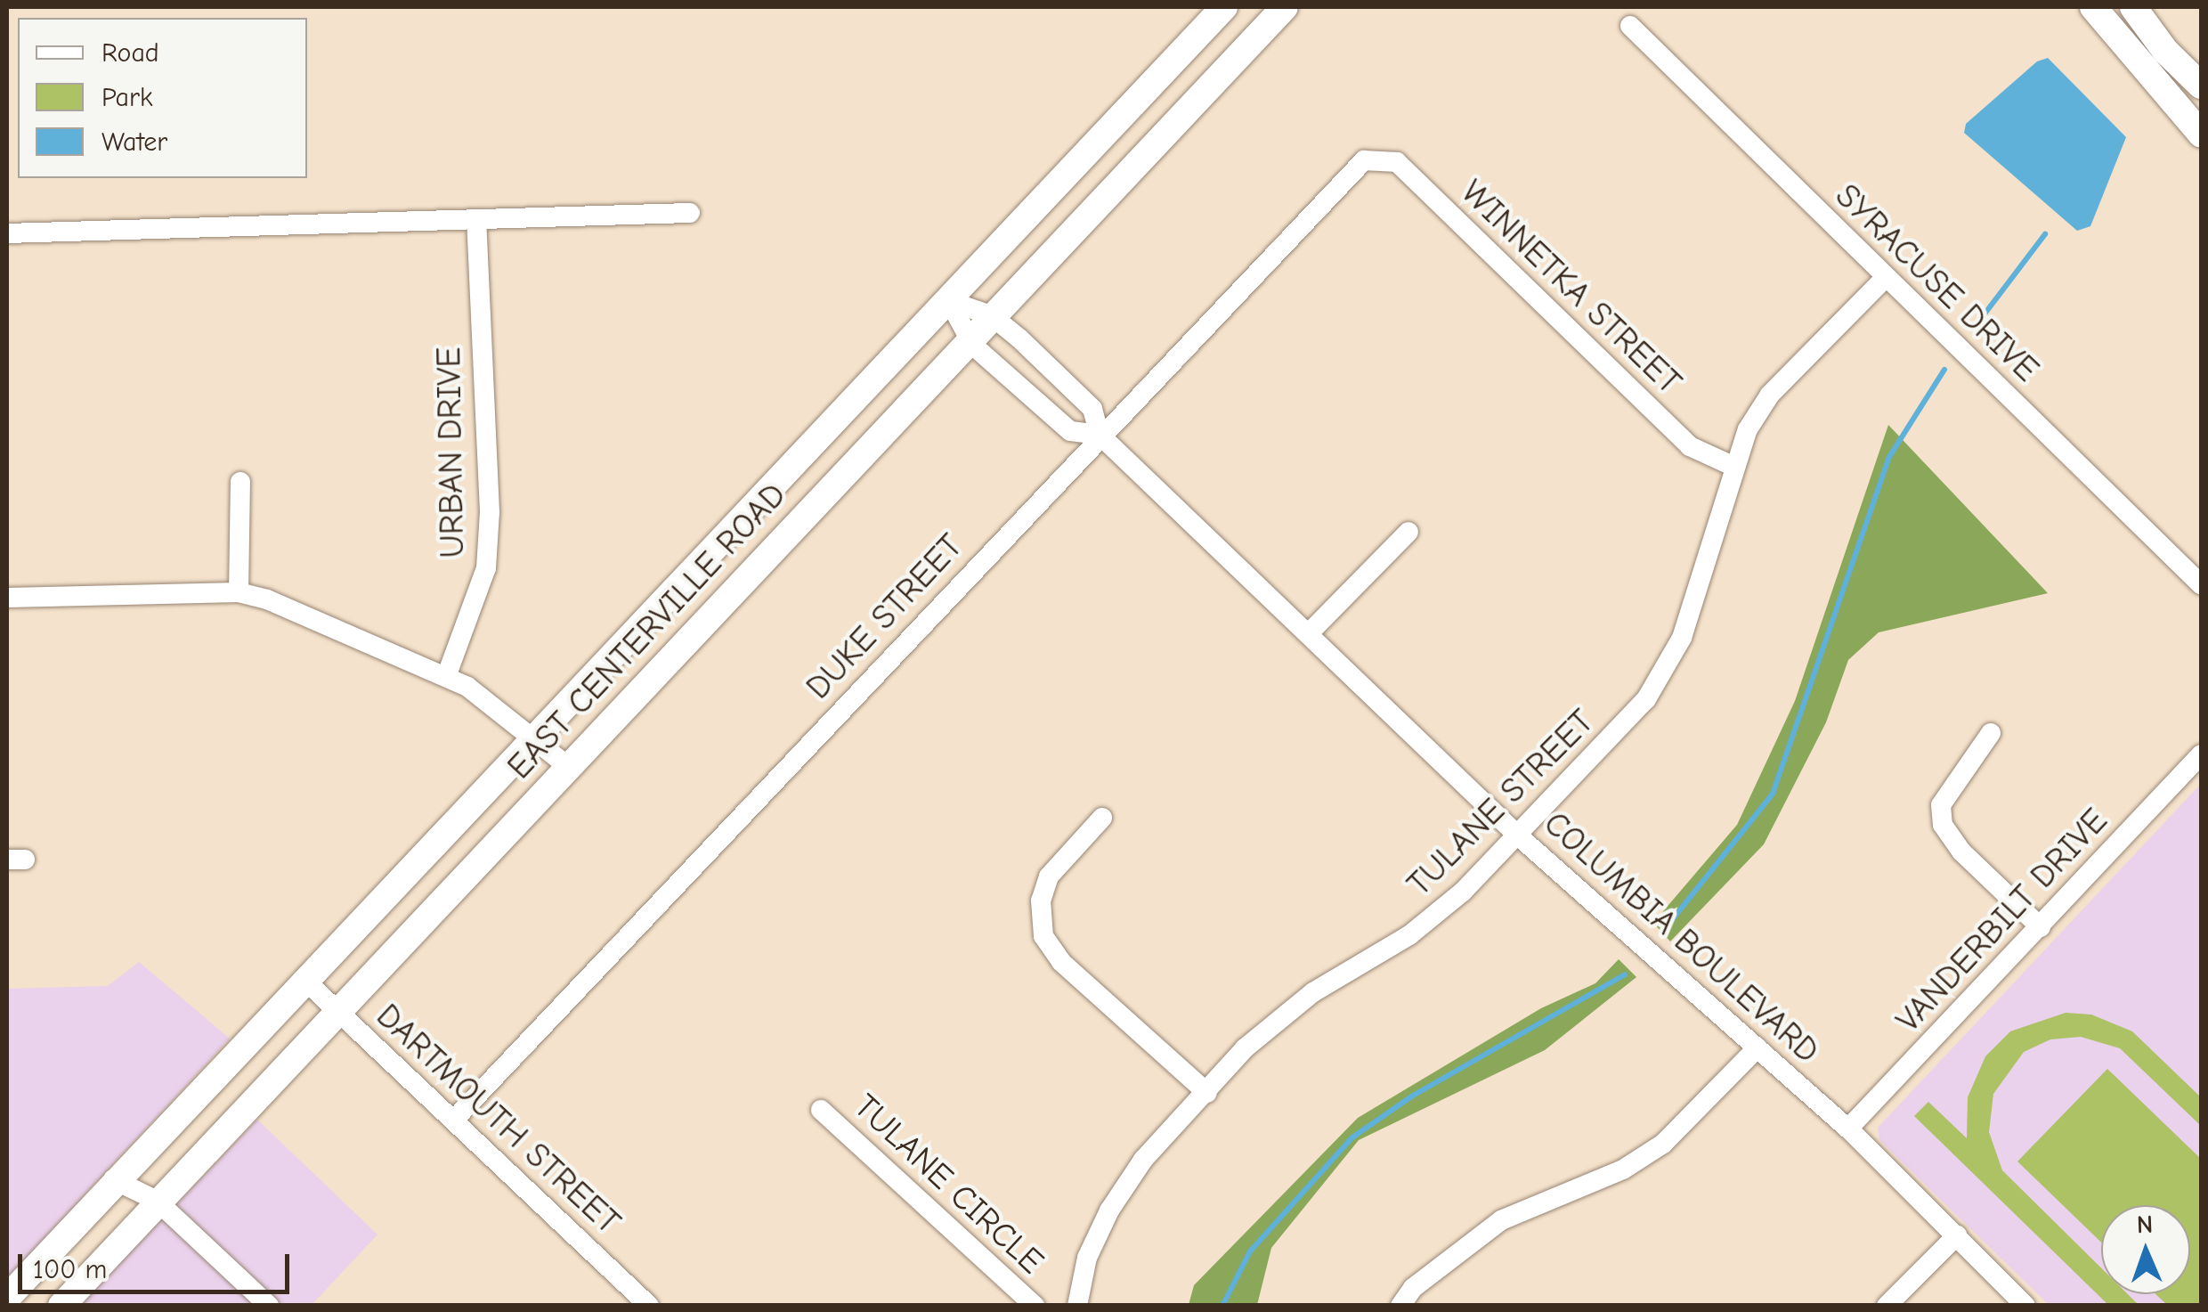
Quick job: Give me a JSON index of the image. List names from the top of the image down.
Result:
{
  "streets": {
    "main road": ["EAST CENTERVILLE ROAD"],
    "street": [
      "SYRACUSE DRIVE",
      "WINNETKA STREET",
      "URBAN DRIVE",
      "DUKE STREET",
      "TULANE STREET",
      "VANDERBILT DRIVE",
      "COLUMBIA BOULEVARD",
      "DARTMOUTH STREET",
      "TULANE CIRCLE"
    ]
  },
  "crossings": [
    ["SYRACUSE DRIVE", "TULANE STREET"],
    ["WINNETKA STREET", "DUKE STREET"],
    ["WINNETKA STREET", "TULANE STREET"],
    ["DUKE STREET", "COLUMBIA BOULEVARD"],
    ["DUKE STREET", "DARTMOUTH STREET"],
    ["EAST CENTERVILLE ROAD", "COLUMBIA BOULEVARD"],
    ["EAST CENTERVILLE ROAD", "DARTMOUTH STREET"],
    ["TULANE STREET", "COLUMBIA BOULEVARD"],
    ["VANDERBILT DRIVE", "COLUMBIA BOULEVARD"]
  ],
  "legend": ["Road", "Park", "Water"],
  "scale_bar": "100 m",
  "north": "top"
}
